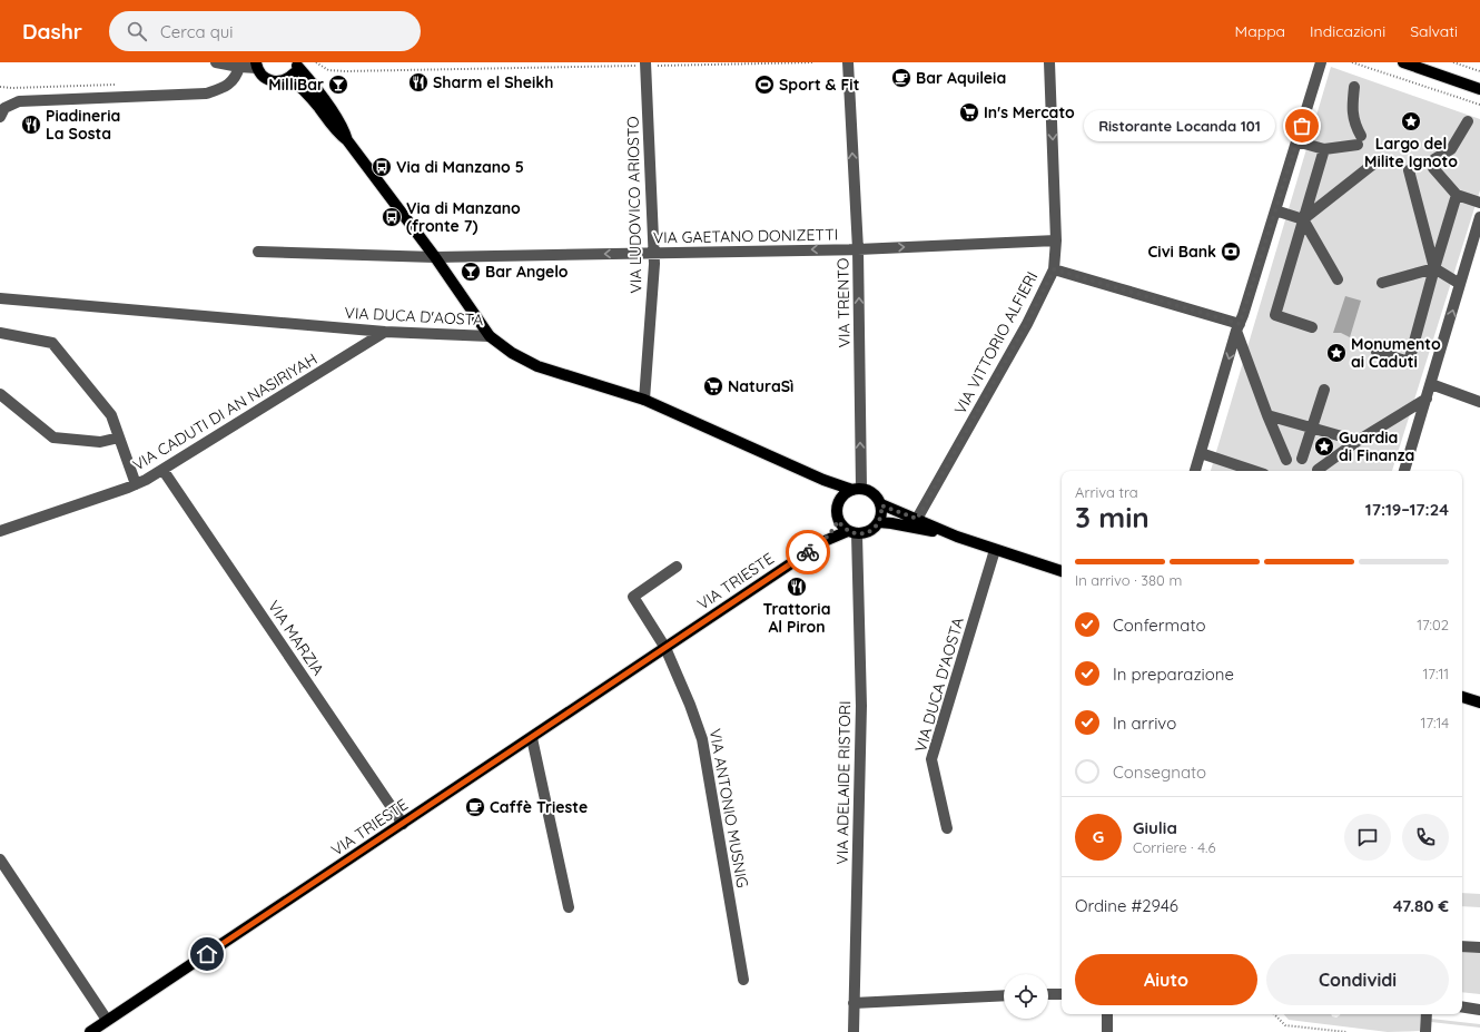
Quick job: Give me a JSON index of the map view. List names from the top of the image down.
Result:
{
  "streets": {
    "main road": ["VIA DUCA D'AOSTA", "VIA TRIESTE"],
    "street": [
      "VIA LUDOVICO ARIOSTO",
      "VIA GAETANO DONIZETTI",
      "VIA TRENTO",
      "VIA VITTORIO ALFIERI",
      "VIA CADUTI DI AN NASIRIYAH",
      "VIA MARZIA",
      "VIA ADELAIDE RISTORI",
      "VIA ANTONIO MUSNIG"
    ]
  },
  "crossings": [
    ["VIA LUDOVICO ARIOSTO", "VIA GAETANO DONIZETTI"],
    ["VIA LUDOVICO ARIOSTO", "VIA DUCA D'AOSTA"],
    ["VIA GAETANO DONIZETTI", "VIA TRENTO"],
    ["VIA GAETANO DONIZETTI", "VIA VITTORIO ALFIERI"],
    ["VIA TRENTO", "VIA DUCA D'AOSTA"],
    ["VIA TRENTO", "VIA TRIESTE"],
    ["VIA TRENTO", "VIA ADELAIDE RISTORI"],
    ["VIA DUCA D'AOSTA", "VIA VITTORIO ALFIERI"],
    ["VIA DUCA D'AOSTA", "VIA CADUTI DI AN NASIRIYAH"],
    ["VIA DUCA D'AOSTA", "VIA TRIESTE"],
    ["VIA DUCA D'AOSTA", "VIA ADELAIDE RISTORI"],
    ["VIA CADUTI DI AN NASIRIYAH", "VIA MARZIA"],
    ["VIA TRIESTE", "VIA MARZIA"],
    ["VIA TRIESTE", "VIA ADELAIDE RISTORI"],
    ["VIA TRIESTE", "VIA ANTONIO MUSNIG"]
  ],
  "one_way": ["VIA TRENTO", "VIA VITTORIO ALFIERI"],
  "places": {
    "cafe": ["Bar Aquileia", "Caffè Trieste"],
    "restaurant": ["Sharm el Sheikh", "Piadineria La Sosta", "Trattoria Al Piron"],
    "bar": ["MilliBar", "Bar Angelo"],
    "sports": ["Sport & Fit"],
    "supermarket": ["In's Mercato", "NaturaSì"],
    "place": ["Largo del Milite Ignoto", "Monumento ai Caduti", "Guardia di Finanza"],
    "other": ["Ristorante Locanda 101"],
    "bus stop": ["Via di Manzano 5", "Via di Manzano (fronte 7)"],
    "bank": ["Civi Bank"]
  },
  "page": {
    "header": "Dashr",
    "search": "Cerca qui",
    "nav": ["Mappa", "Indicazioni", "Salvati"],
    "bubble": "Ristorante Locanda 101",
    "heading": ["3 min", "Arriva tra", "17:19–17:24"],
    "panel": [
      "Giulia",
      "Corriere · 4.6",
      "Ordine #2946",
      "47.80 €"
    ],
    "bar": "In arrivo · 380 m",
    "list": [
      ["Confermato", "17:02"],
      ["In preparazione", "17:11"],
      ["In arrivo", "17:14"],
      "Consegnato"
    ],
    "round": "G",
    "buttons": ["Aiuto", "Condividi"]
  }
}
